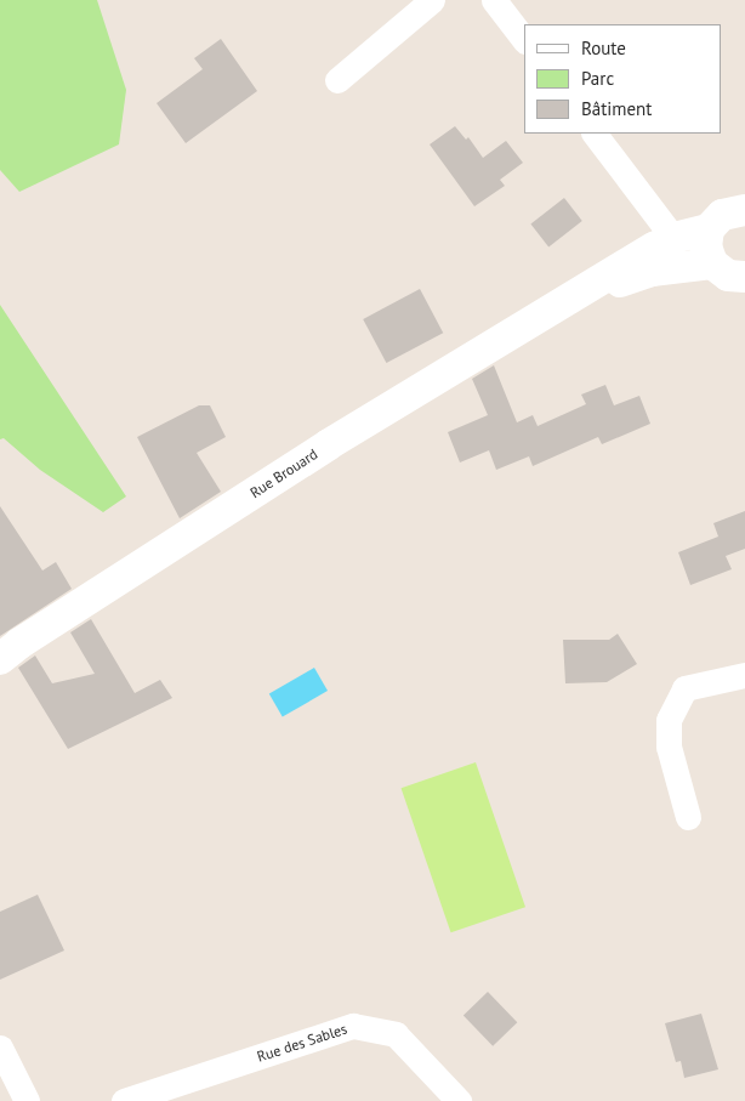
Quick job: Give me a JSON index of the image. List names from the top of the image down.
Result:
{
  "streets": {
    "street": ["Rue Brouard", "Rue des Sables"]
  },
  "legend": ["Route", "Parc", "Bâtiment"]
}
